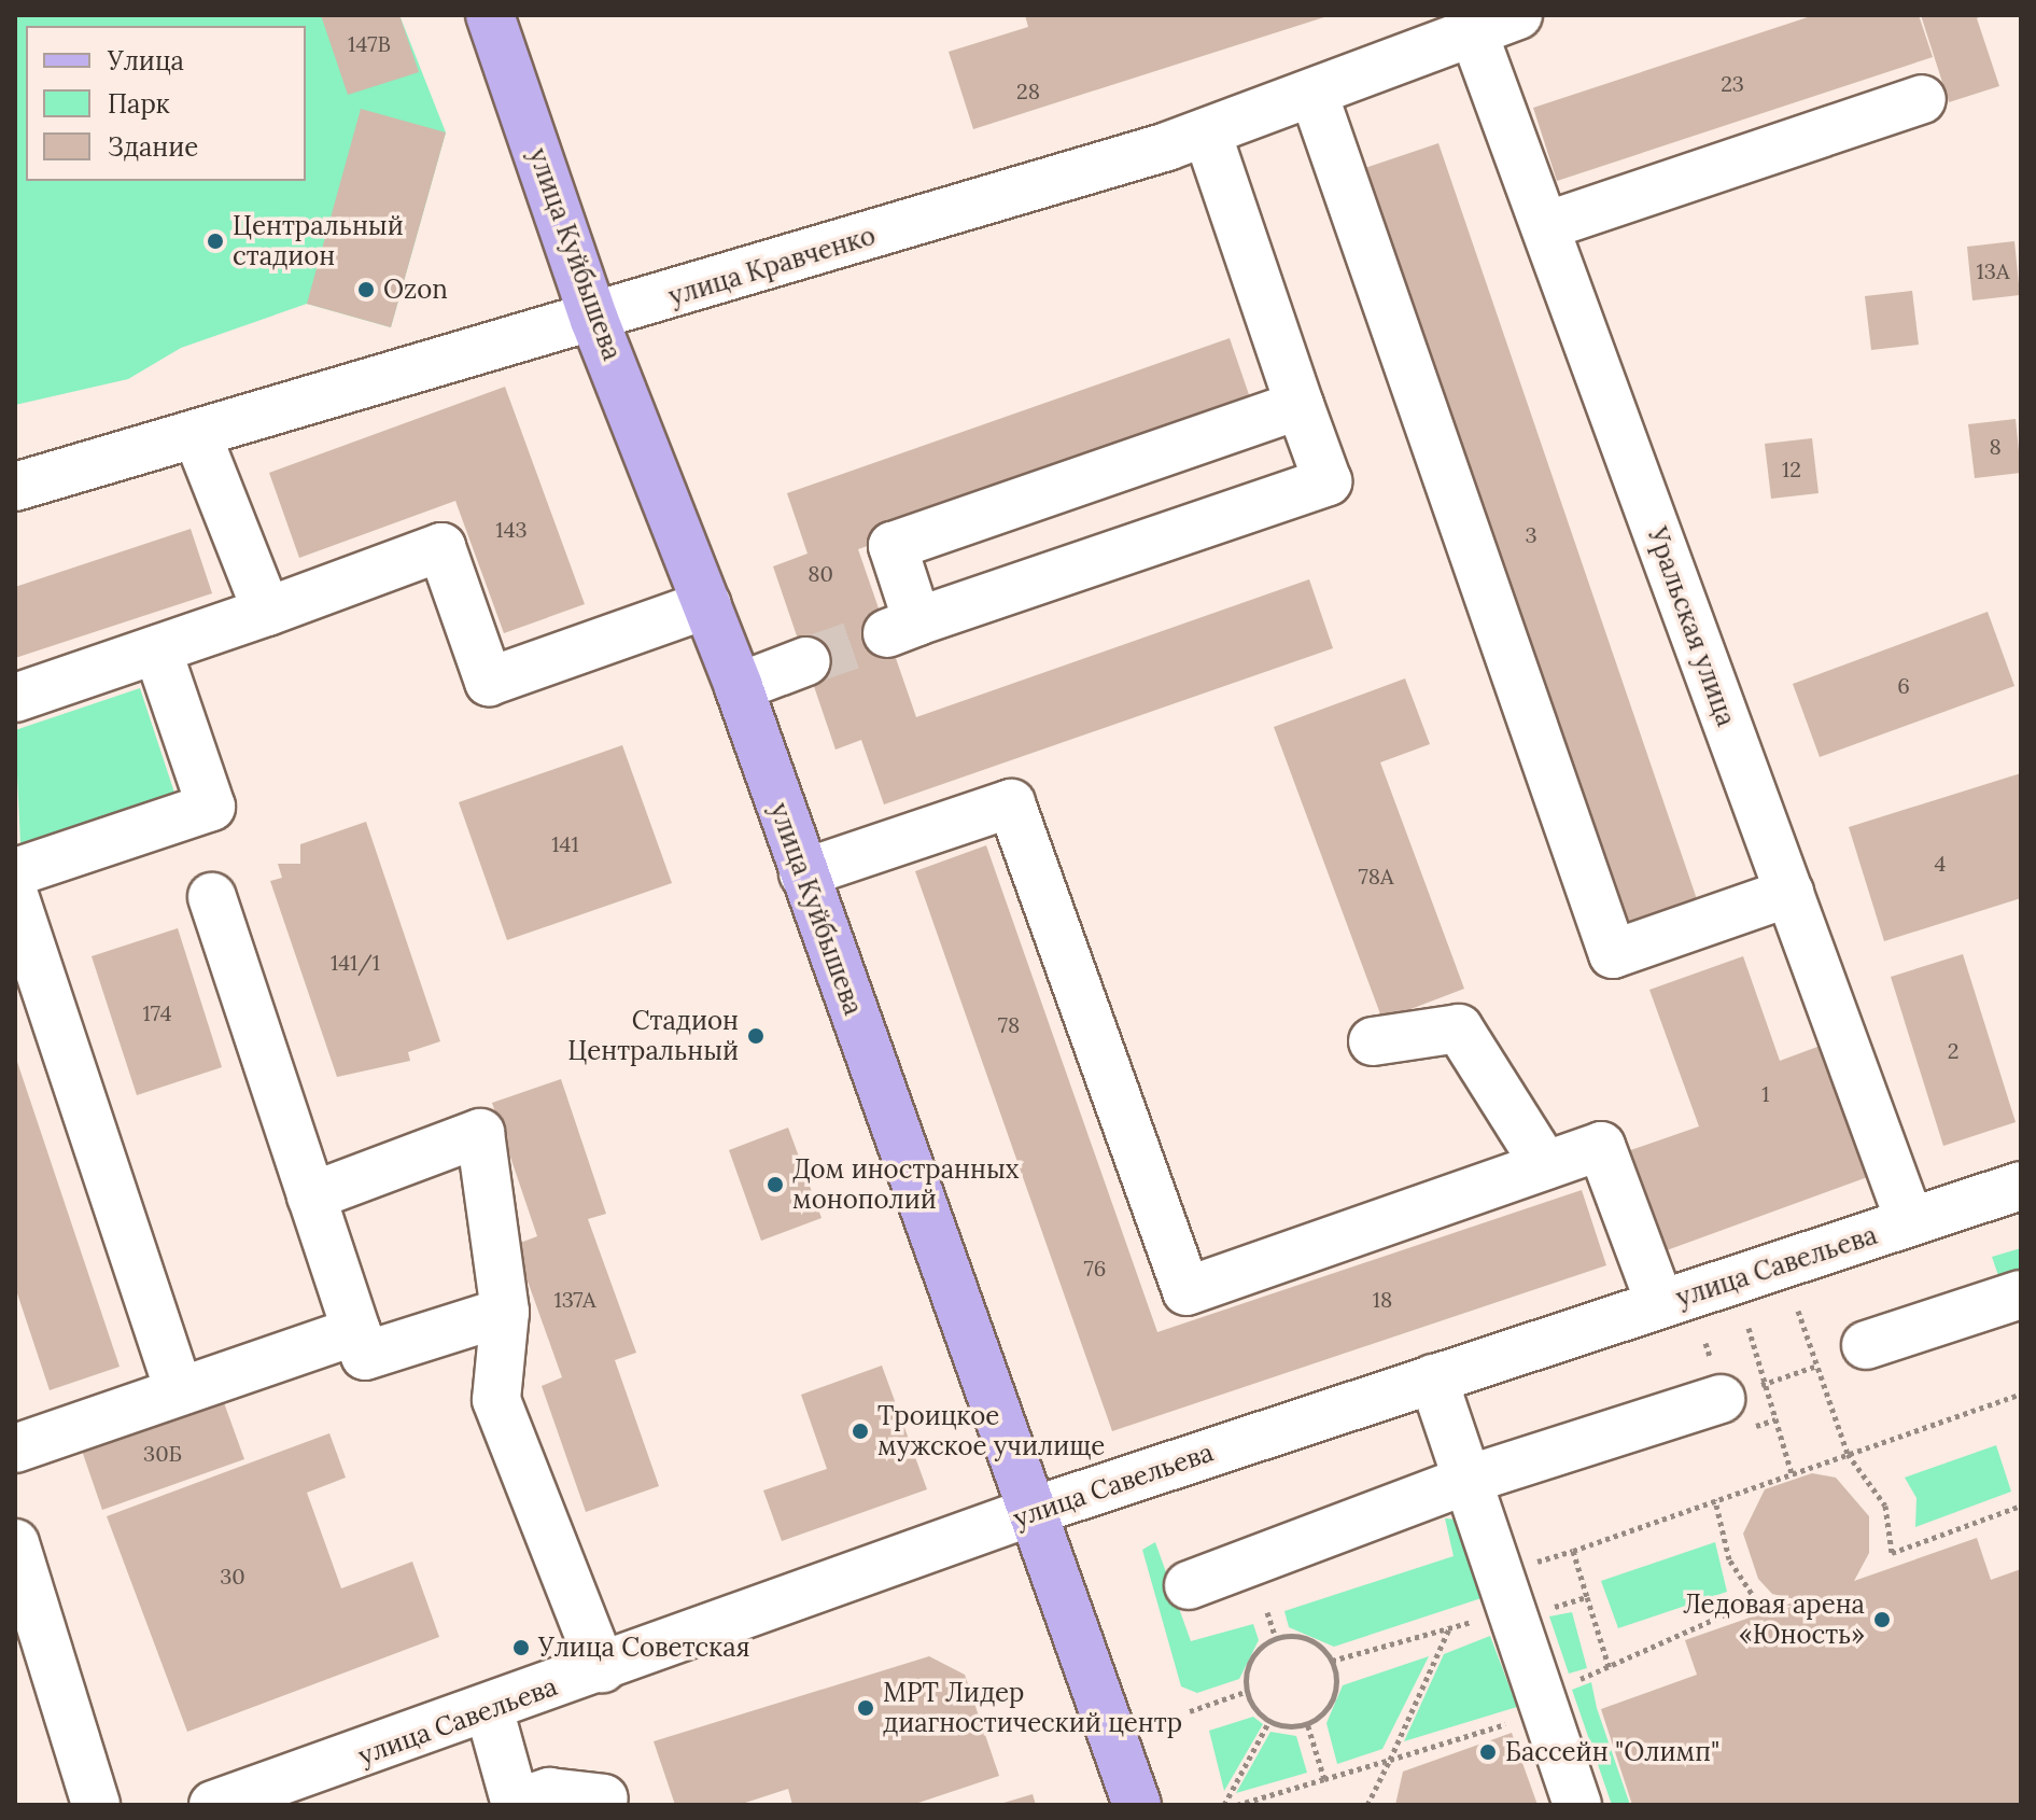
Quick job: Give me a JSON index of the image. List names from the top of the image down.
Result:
{
  "streets": {
    "main road": ["улица Куйбышева"],
    "street": ["улица Кравченко", "Уральская улица", "улица Савельева"]
  },
  "crossings": [
    ["улица Куйбышева", "улица Кравченко"],
    ["улица Куйбышева", "улица Савельева"],
    ["улица Кравченко", "Уральская улица"],
    ["Уральская улица", "улица Савельева"]
  ],
  "places": [
    "Центральный стадион",
    "Ozon",
    "Стадион Центральный",
    "Дом иностранных монополий",
    "Троицкое мужское училище",
    "Ледовая арена «Юность»",
    "Улица Советская",
    "МРТ Лидер диагностический центр",
    "Бассейн \"Олимп\""
  ],
  "house_numbers": [
    "147В",
    "23",
    "28",
    "13А",
    "8",
    "12",
    "143",
    "3",
    "80",
    "6",
    "141",
    "4",
    "78А",
    "141/1",
    "174",
    "78",
    "2",
    "1",
    "76",
    "137А",
    "18",
    "30Б",
    "30"
  ],
  "legend": ["Улица", "Парк", "Здание"]
}
